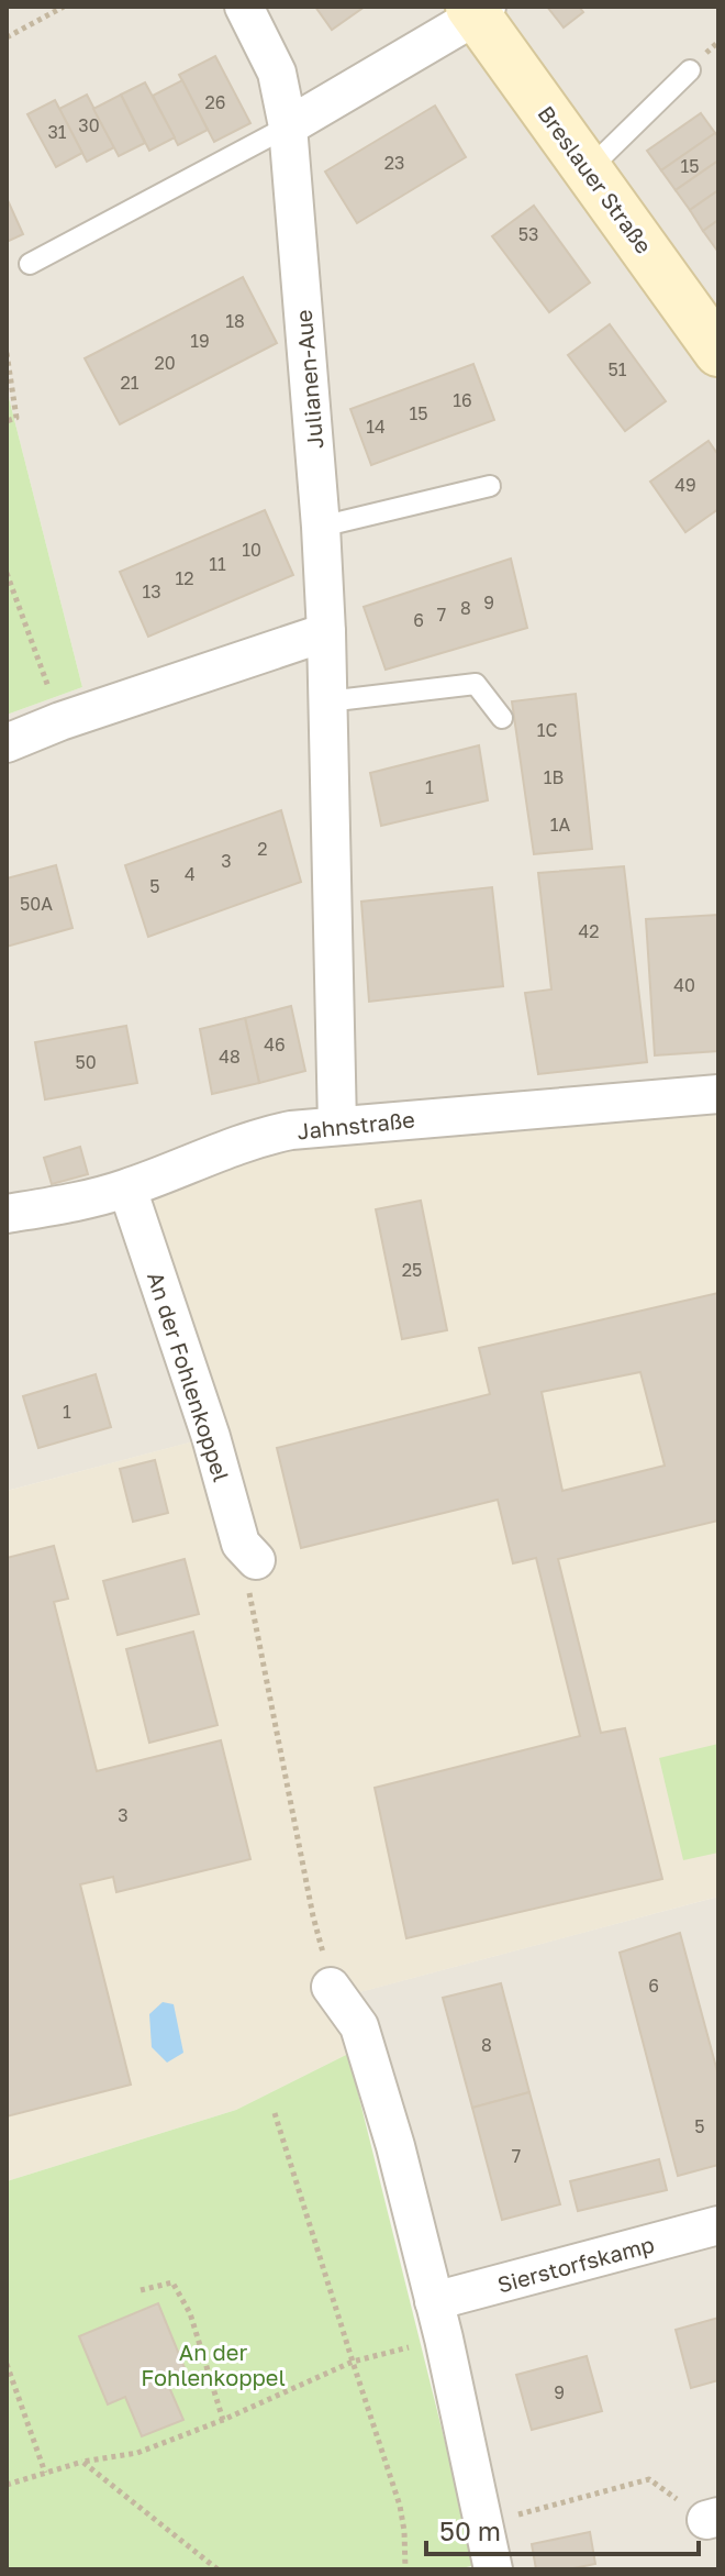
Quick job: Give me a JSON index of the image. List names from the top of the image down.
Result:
{
  "streets": {
    "street": [
      "Breslauer Straße",
      "Julianen-Aue",
      "Jahnstraße",
      "An der Fohlenkoppel",
      "Sierstorfskamp"
    ]
  },
  "crossings": [
    ["Julianen-Aue", "Jahnstraße"],
    ["Jahnstraße", "An der Fohlenkoppel"]
  ],
  "parks": ["An der Fohlenkoppel"],
  "house_numbers": [
    "26",
    "30",
    "31",
    "23",
    "15",
    "53",
    "18",
    "19",
    "20",
    "51",
    "21",
    "16",
    "15",
    "14",
    "49",
    "10",
    "11",
    "12",
    "13",
    "9",
    "8",
    "7",
    "6",
    "1C",
    "1B",
    "1",
    "1A",
    "2",
    "3",
    "4",
    "5",
    "50A",
    "42",
    "40",
    "46",
    "48",
    "50",
    "25",
    "1",
    "3",
    "6",
    "8",
    "5",
    "7",
    "9"
  ],
  "scale_bar": "50 m"
}
